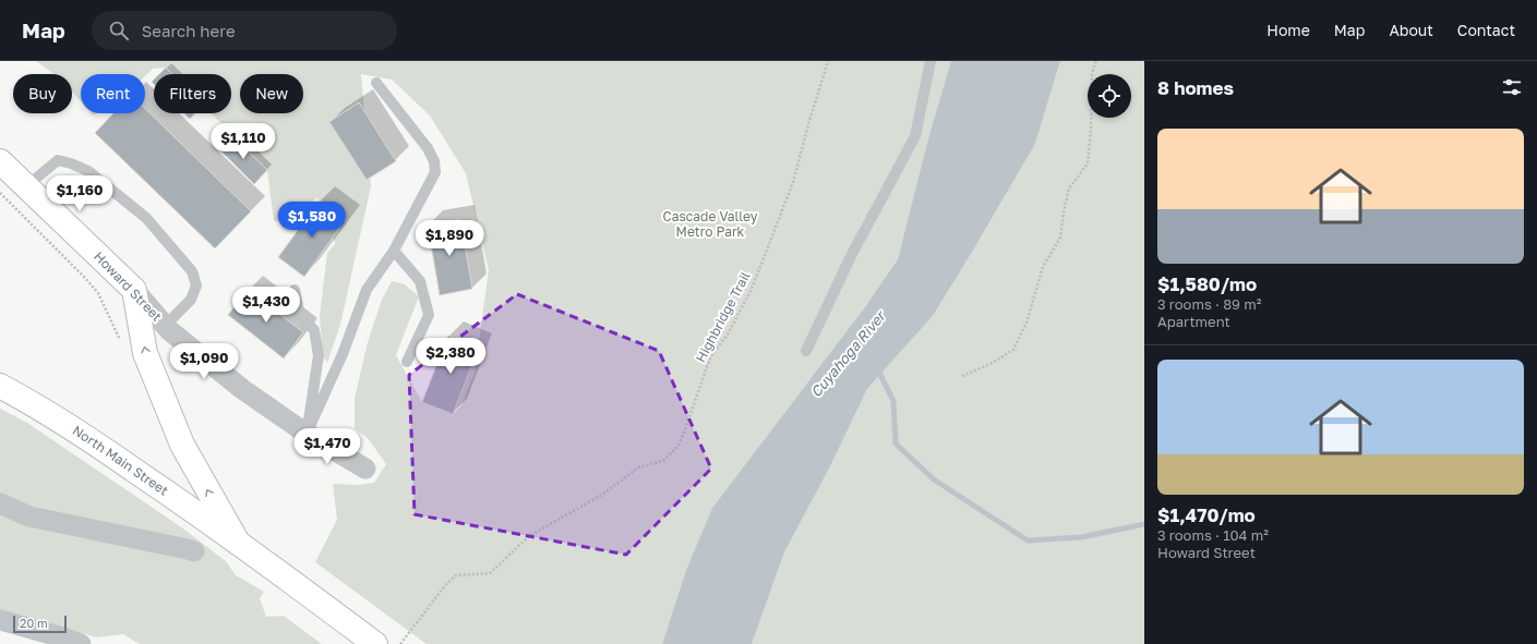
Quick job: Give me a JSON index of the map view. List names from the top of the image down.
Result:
{
  "streets": {
    "main road": ["Howard Street", "North Main Street"],
    "path": ["Highbridge Trail"]
  },
  "water": ["Cuyahoga River"],
  "parks": ["Cascade Valley Metro Park"],
  "scale_bar": "20 m",
  "page": {
    "header": "Map",
    "search": "Search here",
    "nav": [
      "Home",
      "Map",
      "About",
      "Contact"
    ],
    "heading": "8 homes",
    "chip": [
      "Buy",
      "Rent",
      "Filters",
      "New"
    ],
    "list": [
      {
        "name": "$1,580/mo",
        "note": "3 rooms · 89 m² · Apartment"
      },
      {
        "name": "$1,470/mo",
        "note": "3 rooms · 104 m² · Howard Street"
      }
    ],
    "price": [
      "$1,110",
      "$1,160",
      "$1,580",
      "$1,890",
      "$1,430",
      "$2,380",
      "$1,090",
      "$1,470"
    ],
    "scale": "20 m"
  }
}
